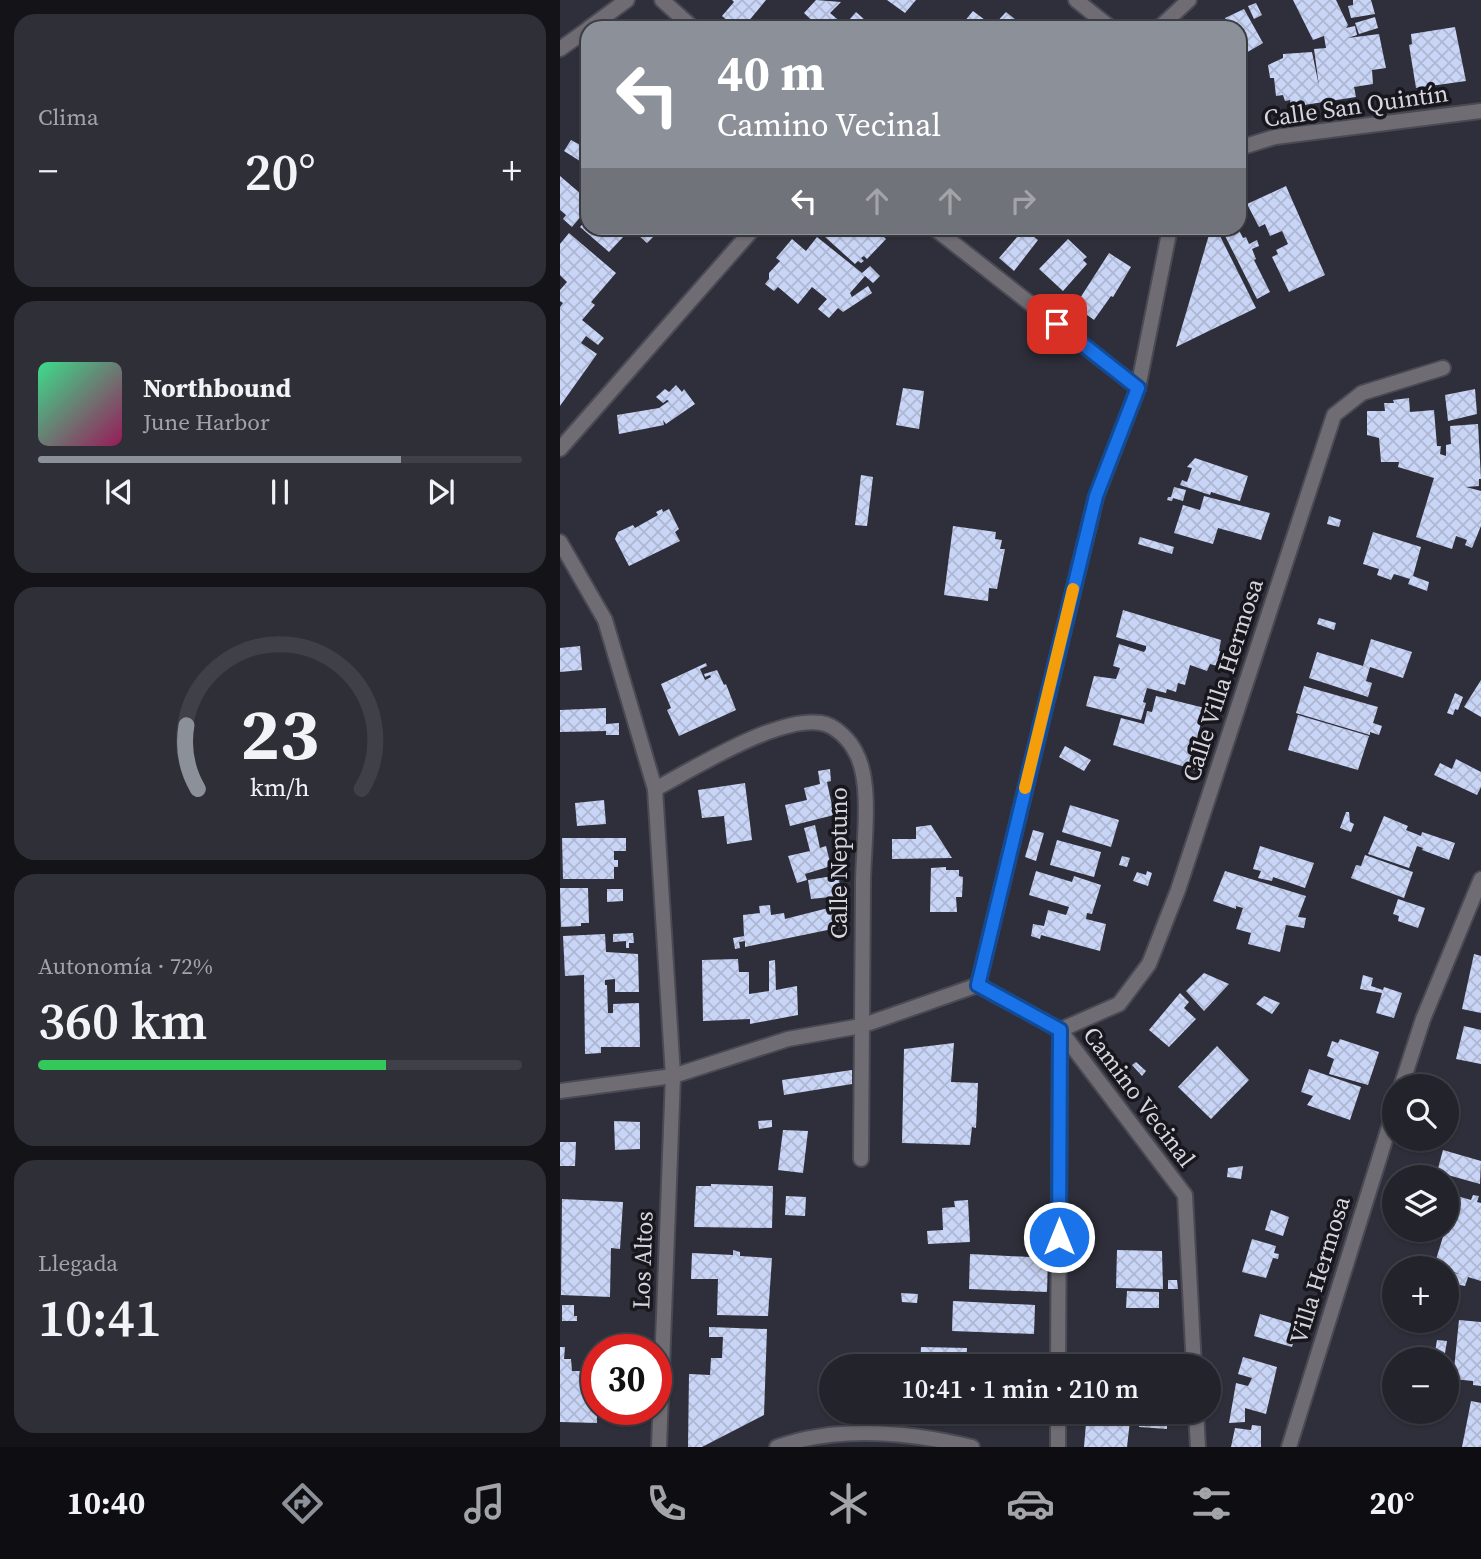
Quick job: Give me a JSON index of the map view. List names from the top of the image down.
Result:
{
  "streets": {
    "street": [
      "Calle San Quintín",
      "Calle Villa Hermosa",
      "Calle Neptuno",
      "Camino Vecinal",
      "Los Altos",
      "Villa Hermosa"
    ]
  },
  "crossings": [
    ["Calle Villa Hermosa", "Camino Vecinal"]
  ],
  "page": {
    "tile": [
      "Clima",
      ["Autonomía · 72%", "360 km"],
      ["Llegada", "10:41"]
    ],
    "turn": ["40 m", "Camino Vecinal"],
    "heat": ["−", "20°", "+"],
    "song": ["Northbound", "June Harbor"],
    "map_buttons": ["+", "−"],
    "limit": "30",
    "trip": "10:41 · 1 min · 210 m",
    "tabs": ["10:40", "20°"],
    "gauge": ["23", "km/h"]
  }
}
